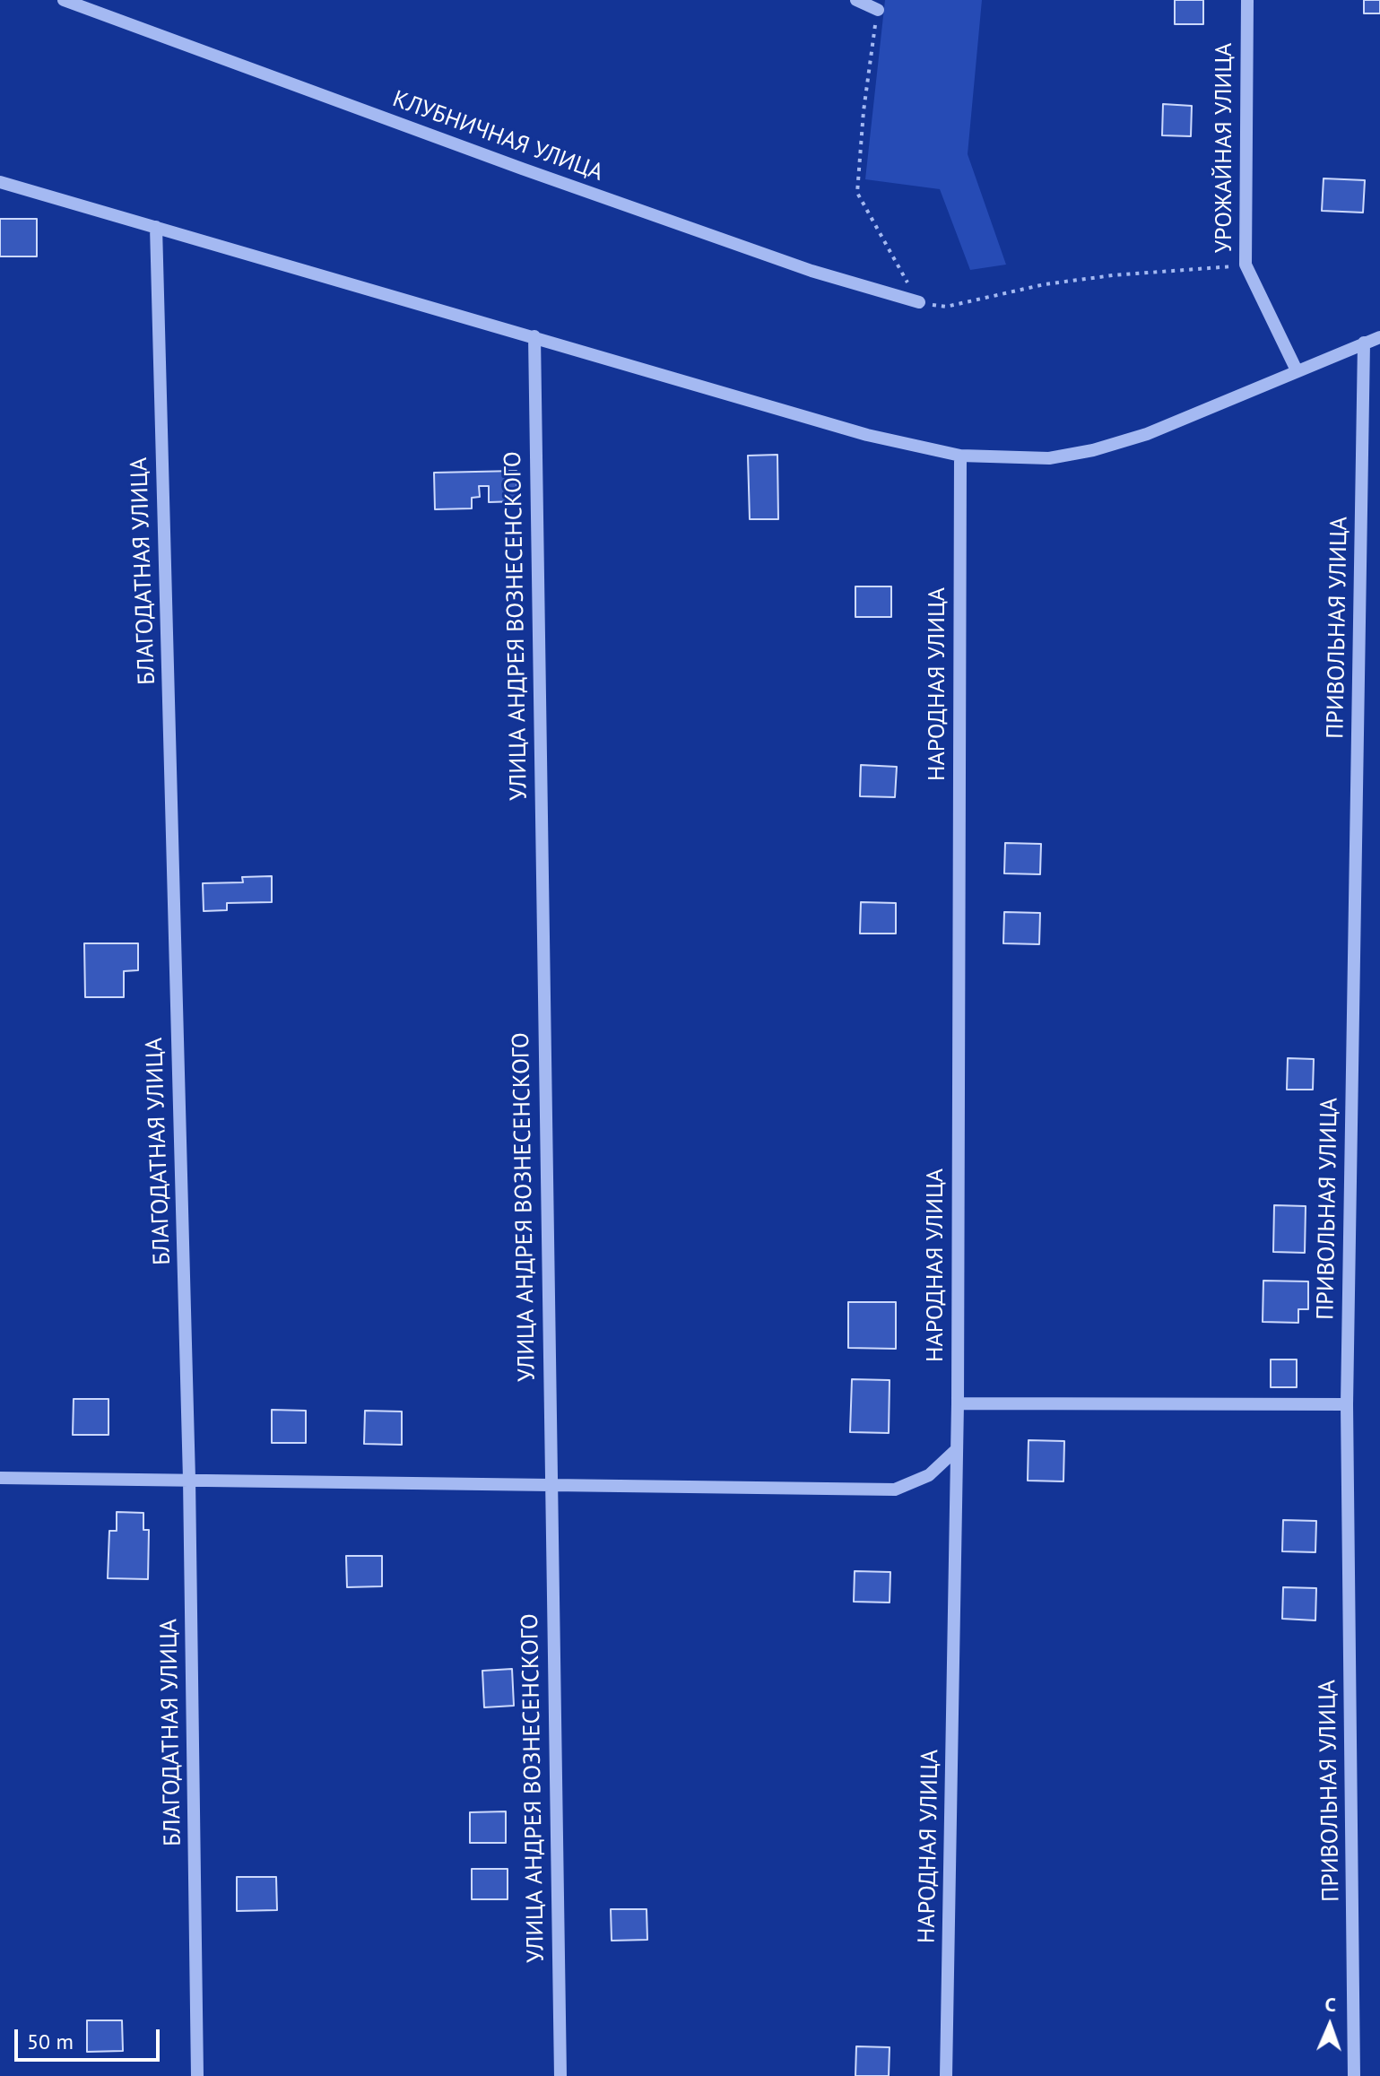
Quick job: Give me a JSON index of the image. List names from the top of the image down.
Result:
{
  "streets": {
    "street": [
      "КЛУБНИЧНАЯ УЛИЦА",
      "УРОЖАЙНАЯ УЛИЦА",
      "БЛАГОДАТНАЯ УЛИЦА",
      "УЛИЦА АНДРЕЯ ВОЗНЕСЕНСКОГО",
      "ПРИВОЛЬНАЯ УЛИЦА",
      "НАРОДНАЯ УЛИЦА"
    ]
  },
  "scale_bar": "50 m",
  "north": "top"
}
